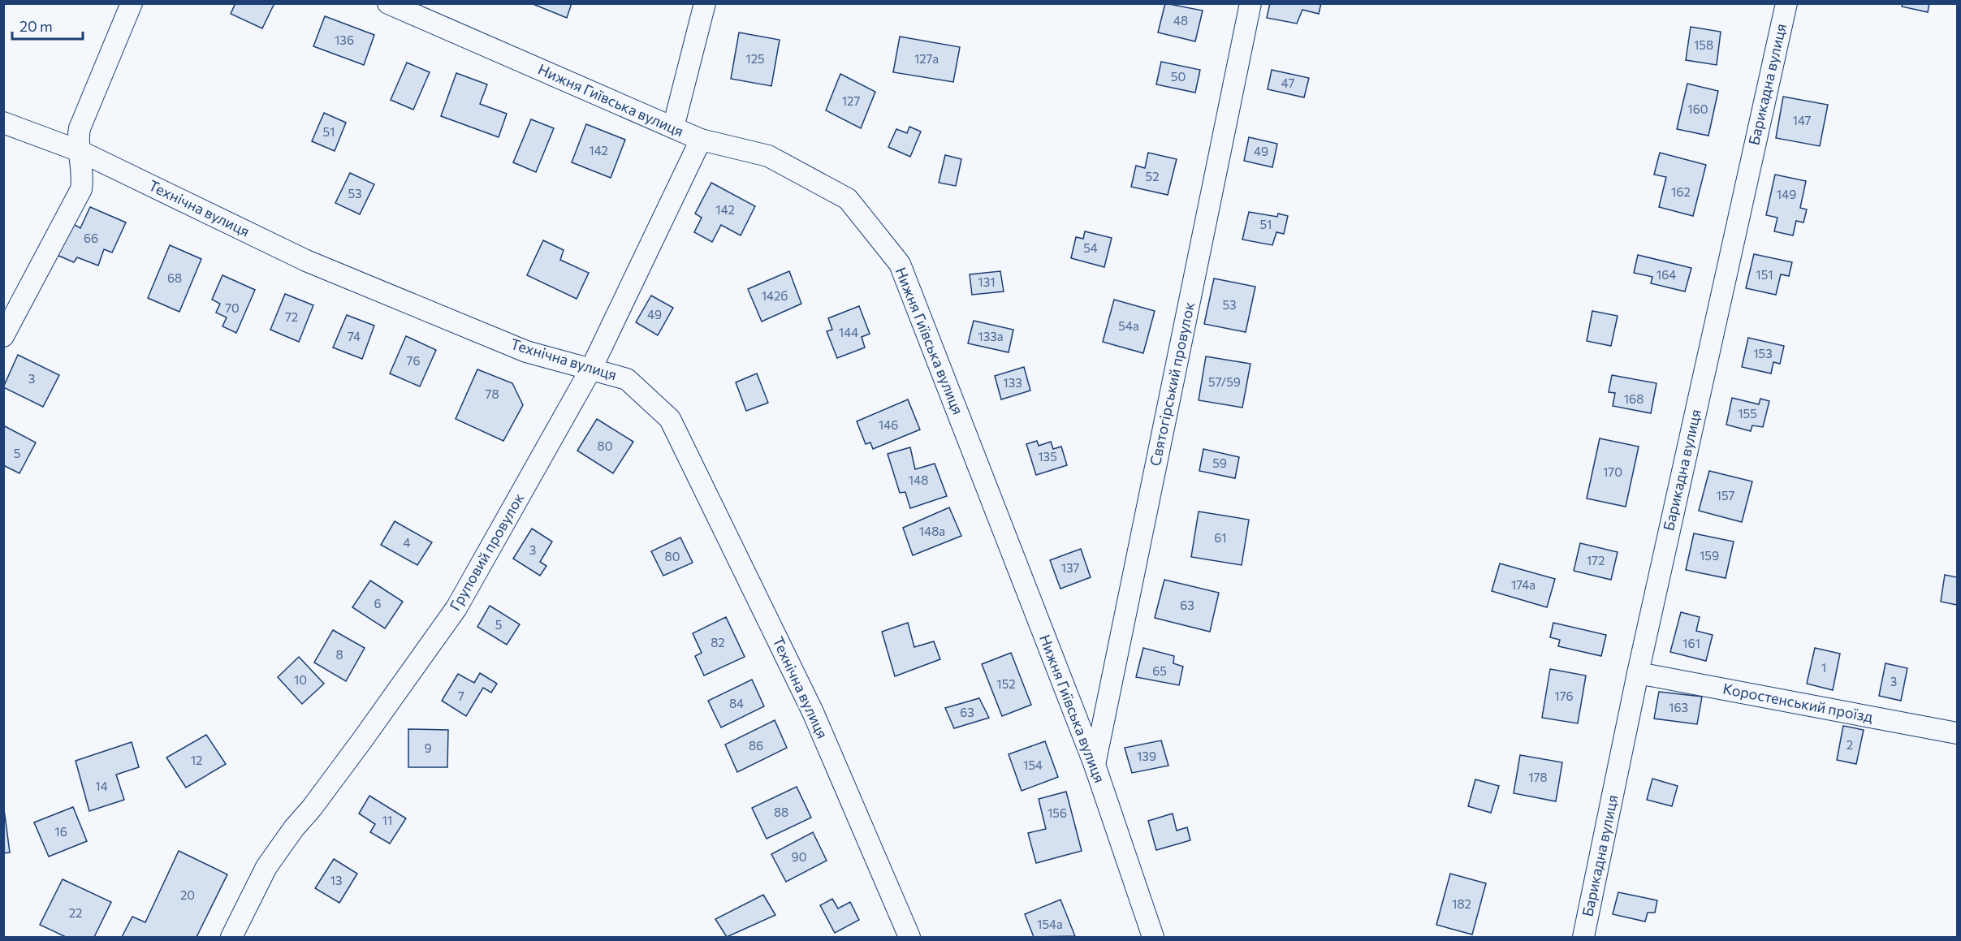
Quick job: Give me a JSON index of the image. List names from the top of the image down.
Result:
{
  "streets": {
    "street": [
      "Барикадна вулиця",
      "Нижня Гиївська вулиця",
      "Технічна вулиця",
      "Святогірський провулок",
      "Груповий провулок",
      "Коростенський проїзд"
    ]
  },
  "crossings": [
    ["Барикадна вулиця", "Коростенський проїзд"],
    ["Нижня Гиївська вулиця", "Святогірський провулок"],
    ["Нижня Гиївська вулиця", "Груповий провулок"],
    ["Технічна вулиця", "Груповий провулок"]
  ],
  "house_numbers": [
    "48",
    "136",
    "158",
    "125",
    "127а",
    "50",
    "47",
    "127",
    "160",
    "147",
    "51",
    "142",
    "49",
    "52",
    "162",
    "53",
    "149",
    "142",
    "51",
    "66",
    "54",
    "164",
    "151",
    "68",
    "131",
    "142б",
    "53",
    "70",
    "49",
    "72",
    "54а",
    "144",
    "74",
    "133а",
    "153",
    "76",
    "3",
    "57/59",
    "133",
    "78",
    "168",
    "155",
    "146",
    "80",
    "5",
    "135",
    "59",
    "170",
    "148",
    "157",
    "148а",
    "61",
    "4",
    "3",
    "159",
    "80",
    "172",
    "137",
    "174а",
    "6",
    "63",
    "5",
    "82",
    "161",
    "8",
    "1",
    "65",
    "10",
    "3",
    "152",
    "7",
    "176",
    "84",
    "163",
    "63",
    "2",
    "86",
    "9",
    "139",
    "12",
    "154",
    "178",
    "14",
    "88",
    "156",
    "11",
    "16",
    "90",
    "13",
    "20",
    "182",
    "22",
    "154а"
  ],
  "scale_bar": "20 m"
}
